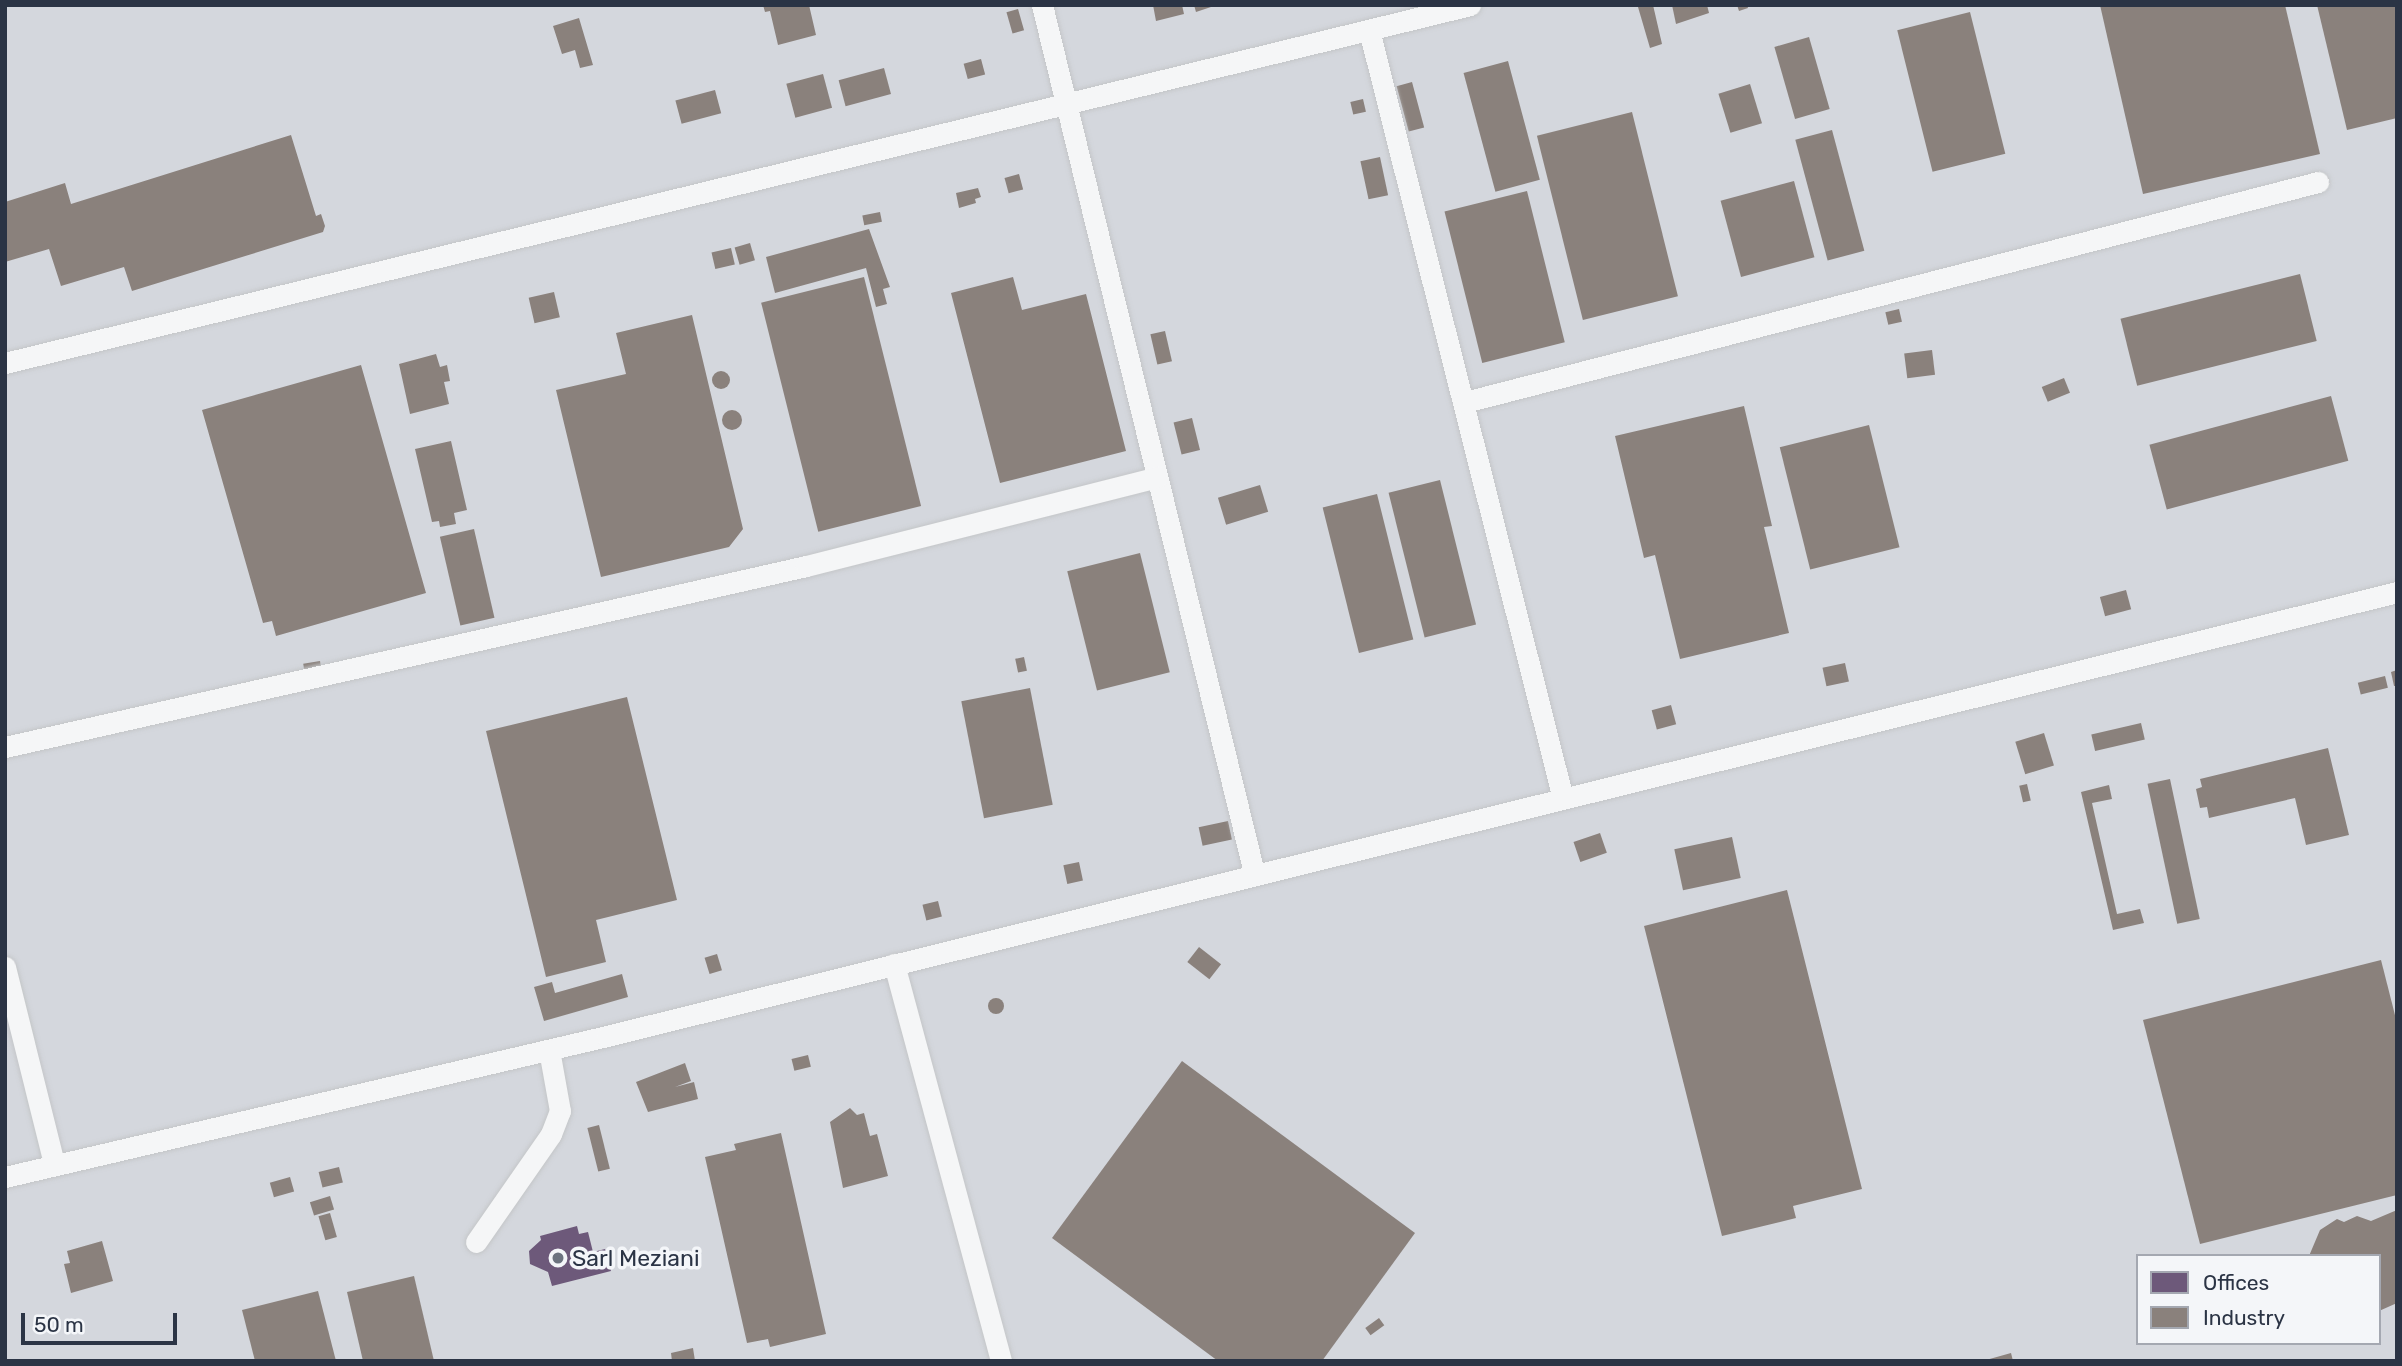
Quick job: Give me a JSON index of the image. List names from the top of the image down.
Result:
{
  "places": ["Sarl Meziani"],
  "legend": ["Offices", "Industry"],
  "scale_bar": "50 m"
}
